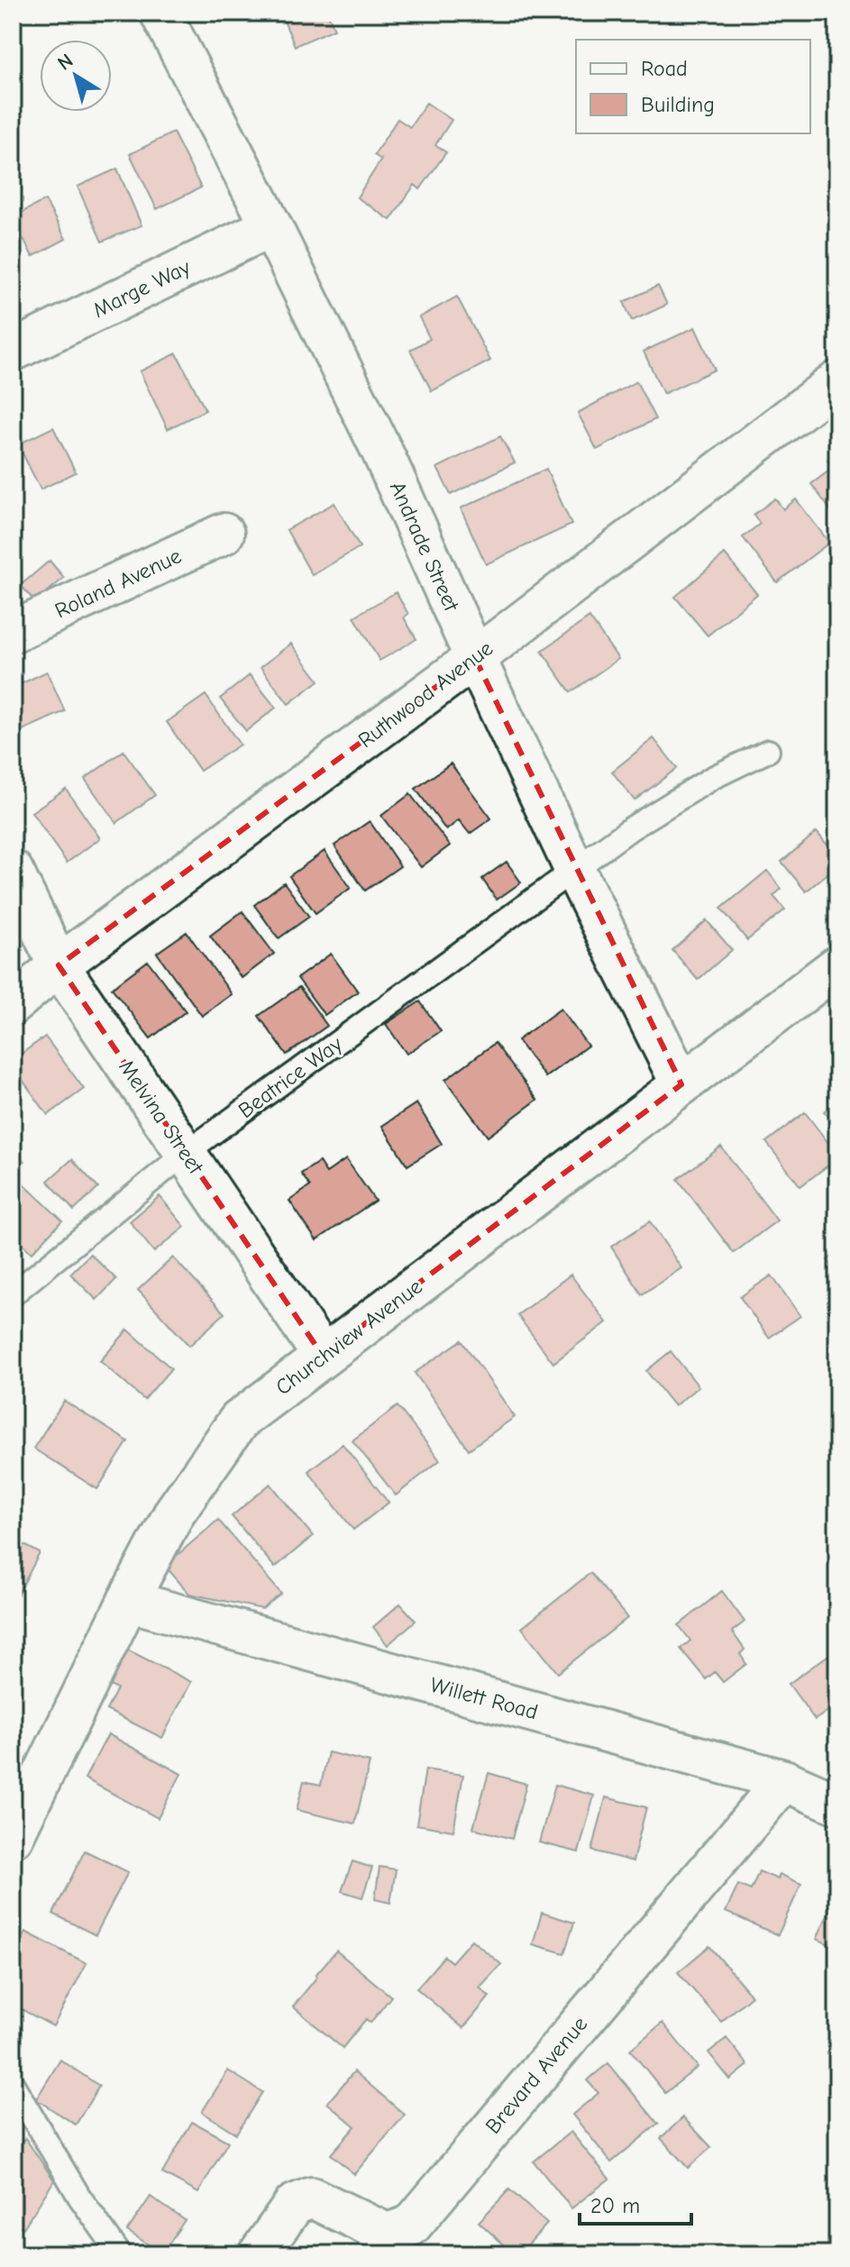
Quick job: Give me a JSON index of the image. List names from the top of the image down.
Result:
{
  "streets": {
    "street": [
      "Marge Way",
      "Andrade Street",
      "Roland Avenue",
      "Ruthwood Avenue",
      "Melvina Street",
      "Churchview Avenue",
      "Willett Road",
      "Brevard Avenue"
    ],
    "lane": ["Beatrice Way"]
  },
  "crossings": [
    ["Marge Way", "Andrade Street"],
    ["Andrade Street", "Ruthwood Avenue"],
    ["Andrade Street", "Beatrice Way"],
    ["Andrade Street", "Churchview Avenue"],
    ["Ruthwood Avenue", "Melvina Street"],
    ["Beatrice Way", "Melvina Street"],
    ["Melvina Street", "Churchview Avenue"],
    ["Churchview Avenue", "Willett Road"],
    ["Willett Road", "Brevard Avenue"]
  ],
  "legend": ["Road", "Building"],
  "scale_bar": "20 m",
  "north": "top left"
}
